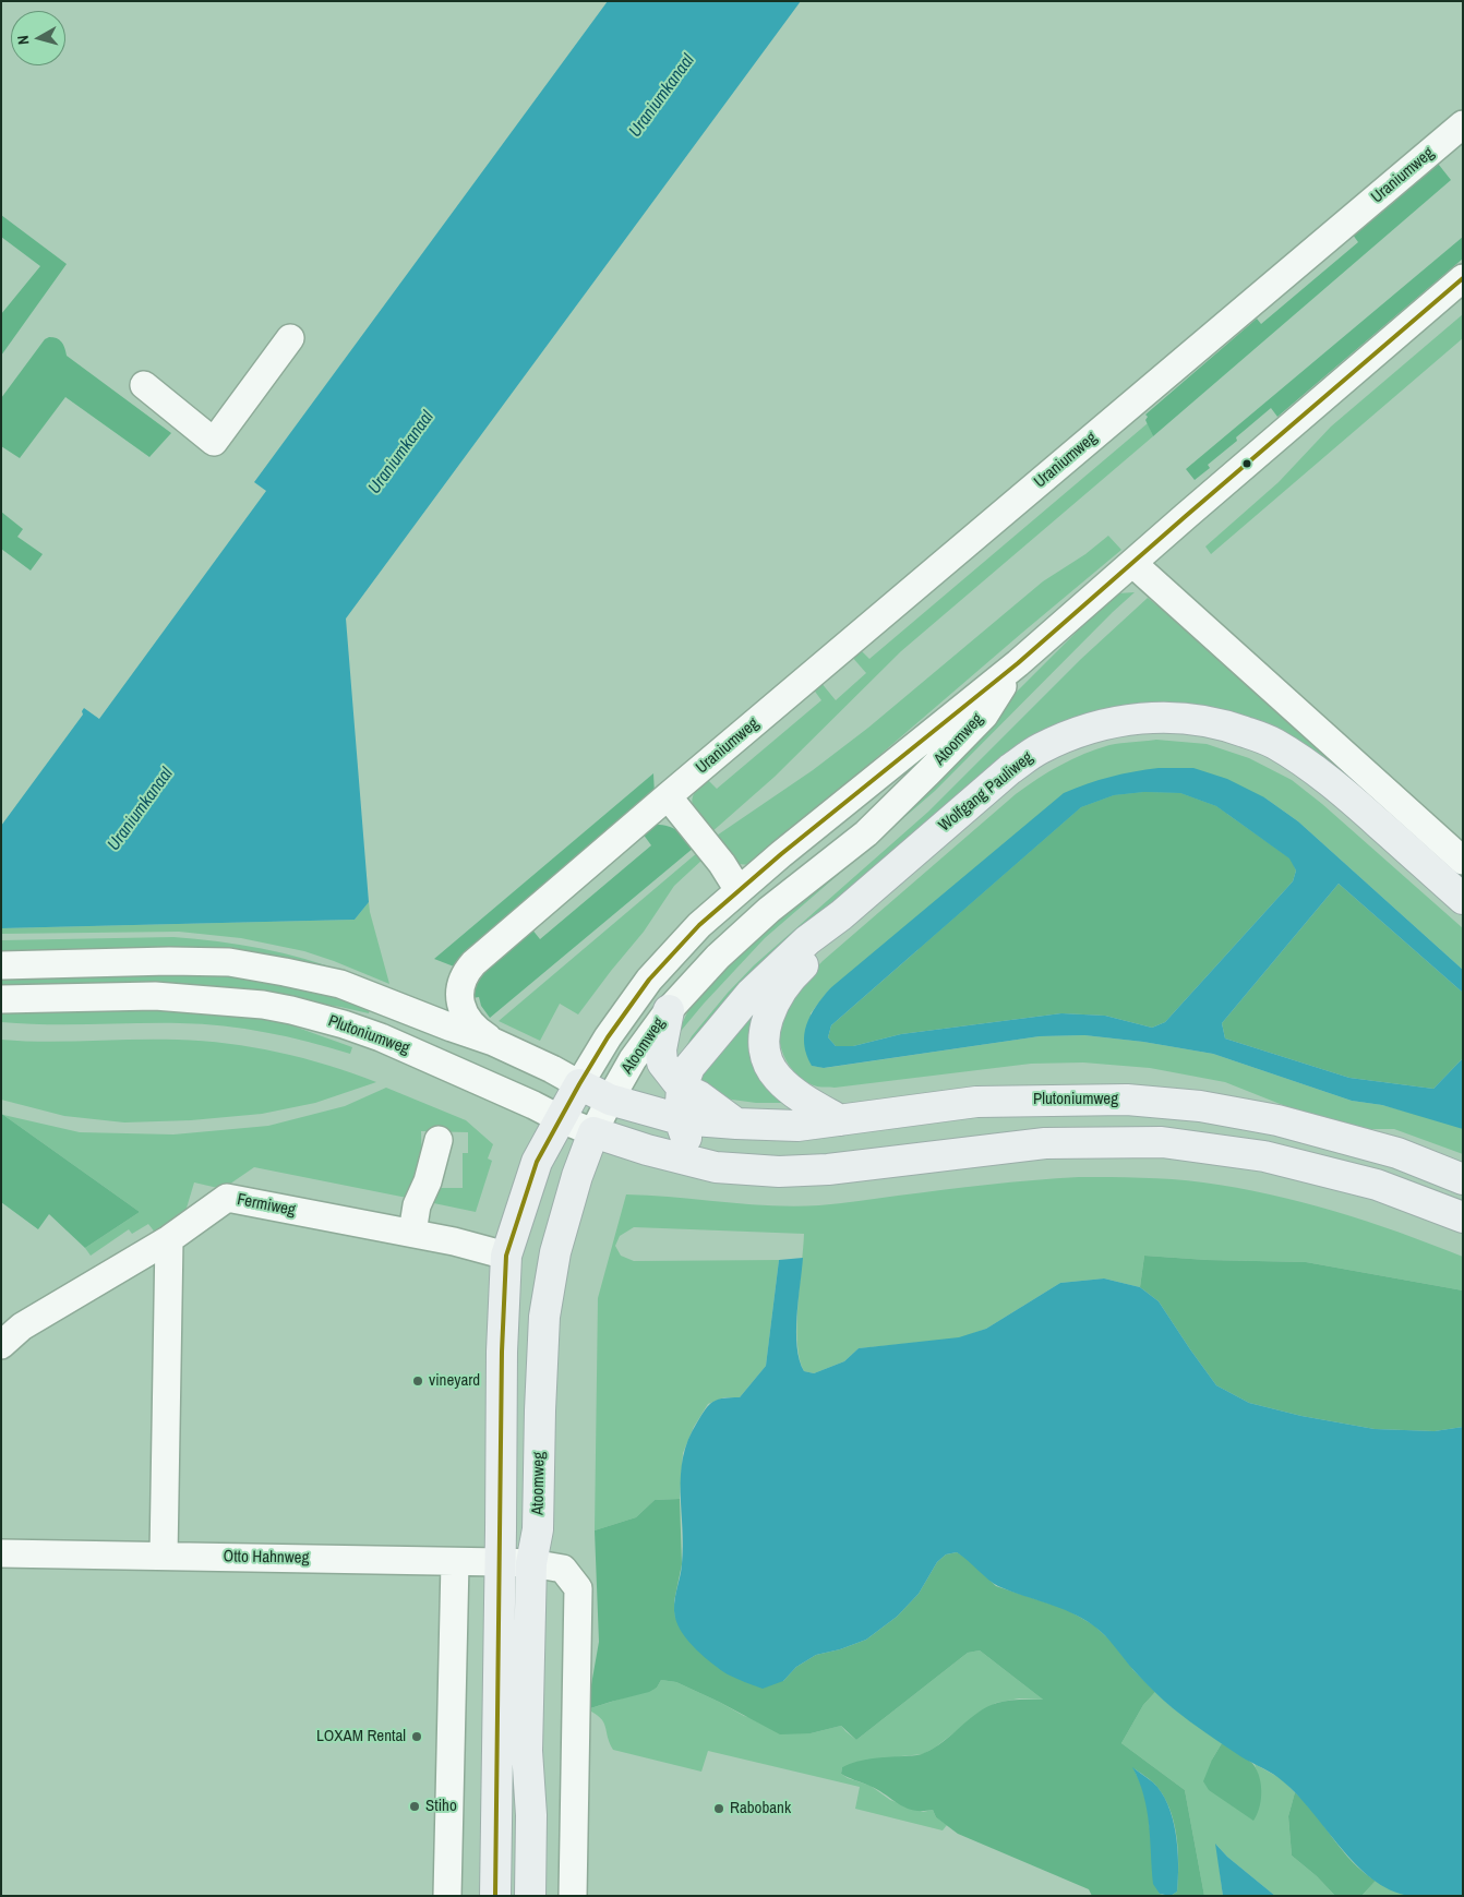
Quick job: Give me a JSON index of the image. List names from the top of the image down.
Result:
{
  "streets": {
    "main road": ["Atoomweg", "Wolfgang Pauliweg", "Plutoniumweg"],
    "street": ["Uraniumweg", "Fermiweg", "Otto Hahnweg"]
  },
  "crossings": [
    ["Uraniumweg", "Plutoniumweg"],
    ["Atoomweg", "Plutoniumweg"],
    ["Atoomweg", "Fermiweg"],
    ["Atoomweg", "Otto Hahnweg"],
    ["Wolfgang Pauliweg", "Plutoniumweg"]
  ],
  "water": ["Uraniumkanaal"],
  "places": [
    "vineyard",
    "LOXAM Rental",
    "Stiho",
    "Rabobank"
  ],
  "north": "left"
}
